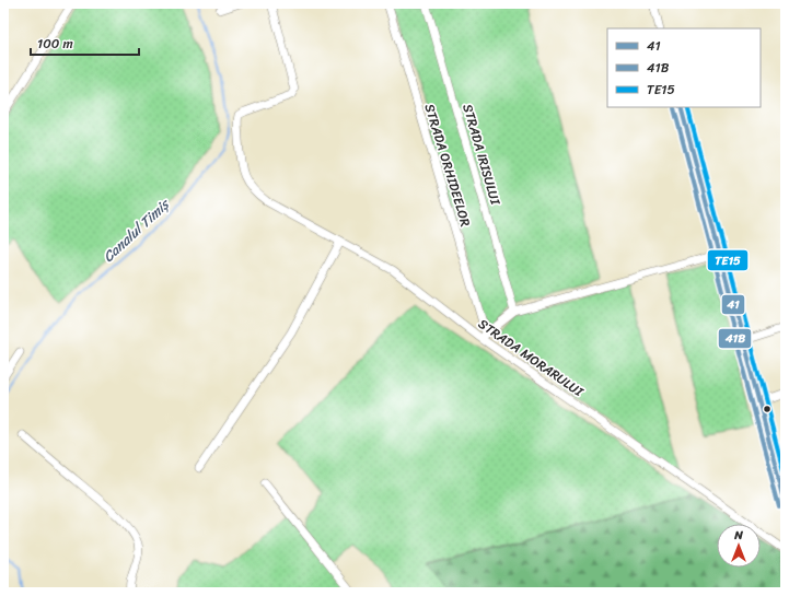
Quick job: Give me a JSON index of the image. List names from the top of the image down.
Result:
{
  "streets": {
    "street": ["STRADA IRISULUI", "STRADA ORHIDEELOR", "STRADA MORARULUI"]
  },
  "crossings": [
    ["STRADA ORHIDEELOR", "STRADA MORARULUI"]
  ],
  "water": ["Canalul Timiș"],
  "lines": ["transit line 41", "transit line TE15", "transit line 41B"],
  "legend": ["41", "41B", "TE15"],
  "scale_bar": "100 m",
  "north": "top"
}
